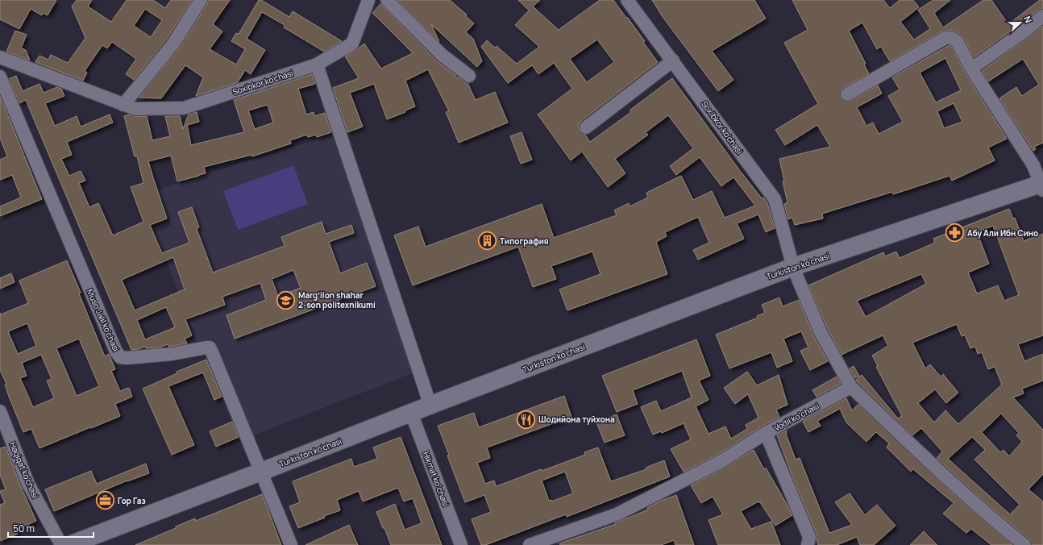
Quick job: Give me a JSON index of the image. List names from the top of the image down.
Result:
{
  "streets": {
    "main road": ["Turkiston ko’chasi"],
    "street": [
      "Soxibkor ko'chasi",
      "Muso Jalil ko'chasi",
      "Vodil koʻchasi",
      "Haqiqat ko'chasi",
      "Hikmat koʻchasi"
    ]
  },
  "crossings": [
    ["Soxibkor ko'chasi", "Turkiston ko’chasi"],
    ["Soxibkor ko'chasi", "Vodil koʻchasi"],
    ["Turkiston ko’chasi", "Muso Jalil ko'chasi"],
    ["Turkiston ko’chasi", "Hikmat koʻchasi"]
  ],
  "places": {
    "pharmacy": ["Абу Али Ибн Сино"],
    "building": ["Типография"],
    "school or university": ["Margʻilon shahar 2-son politexnikumi"],
    "restaurant": ["Шодийона туйхона"],
    "office": ["Гор Газ"]
  },
  "scale_bar": "50 m",
  "north": "right"
}
